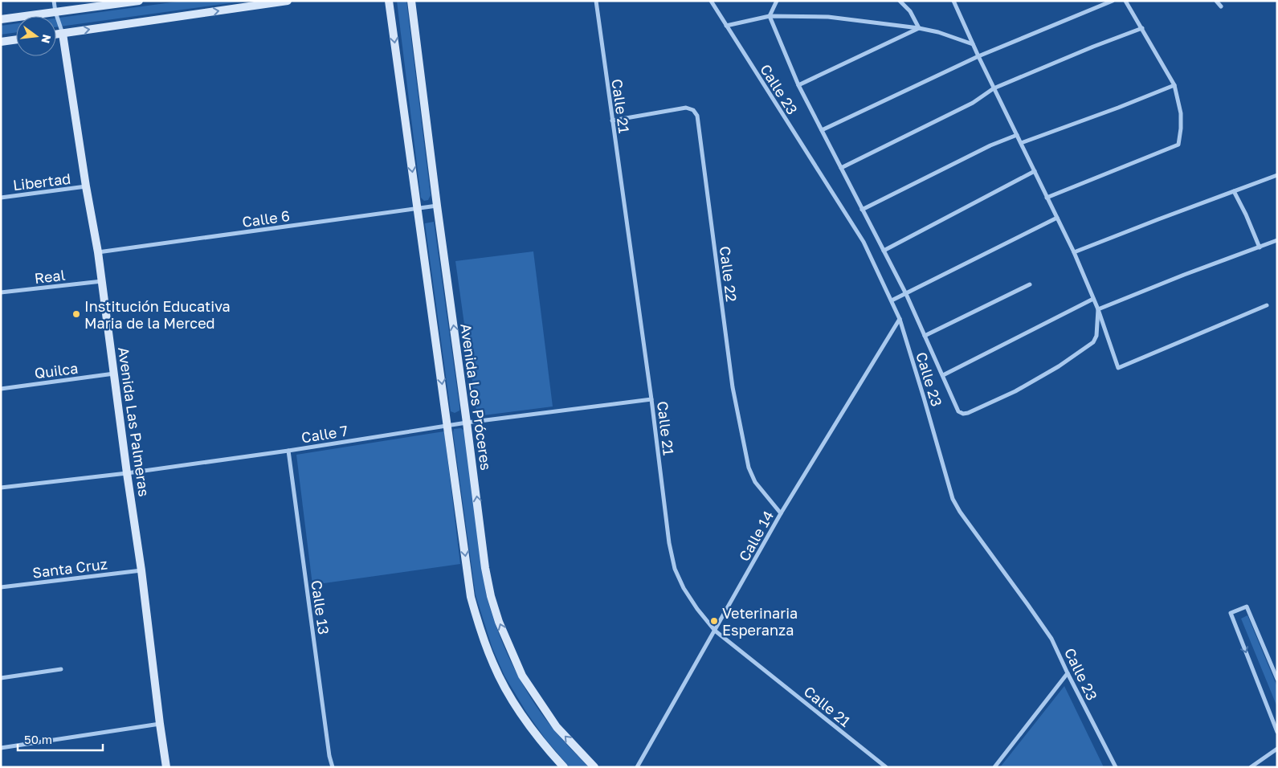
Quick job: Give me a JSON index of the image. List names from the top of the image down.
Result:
{
  "streets": {
    "main road": ["Avenida Los Próceres", "Avenida Las Palmeras"],
    "street": [
      "Calle 23",
      "Calle 21",
      "Libertad",
      "Calle 6",
      "Calle 22",
      "Real",
      "Quilca",
      "Calle 7",
      "Calle 14",
      "Santa Cruz",
      "Calle 13"
    ]
  },
  "crossings": [
    ["Calle 23", "Calle 14"],
    ["Calle 21", "Calle 22"],
    ["Calle 21", "Calle 7"],
    ["Calle 21", "Calle 14"],
    ["Libertad", "Avenida Las Palmeras"],
    ["Calle 6", "Avenida Los Próceres"],
    ["Calle 6", "Avenida Las Palmeras"],
    ["Calle 22", "Calle 14"],
    ["Real", "Avenida Las Palmeras"],
    ["Quilca", "Avenida Las Palmeras"],
    ["Avenida Los Próceres", "Calle 7"],
    ["Avenida Las Palmeras", "Calle 7"],
    ["Avenida Las Palmeras", "Santa Cruz"],
    ["Calle 7", "Calle 13"]
  ],
  "places": ["Institución Educativa Maria de la Merced", "Veterinaria Esperanza"],
  "scale_bar": "50 m",
  "north": "right"
}
